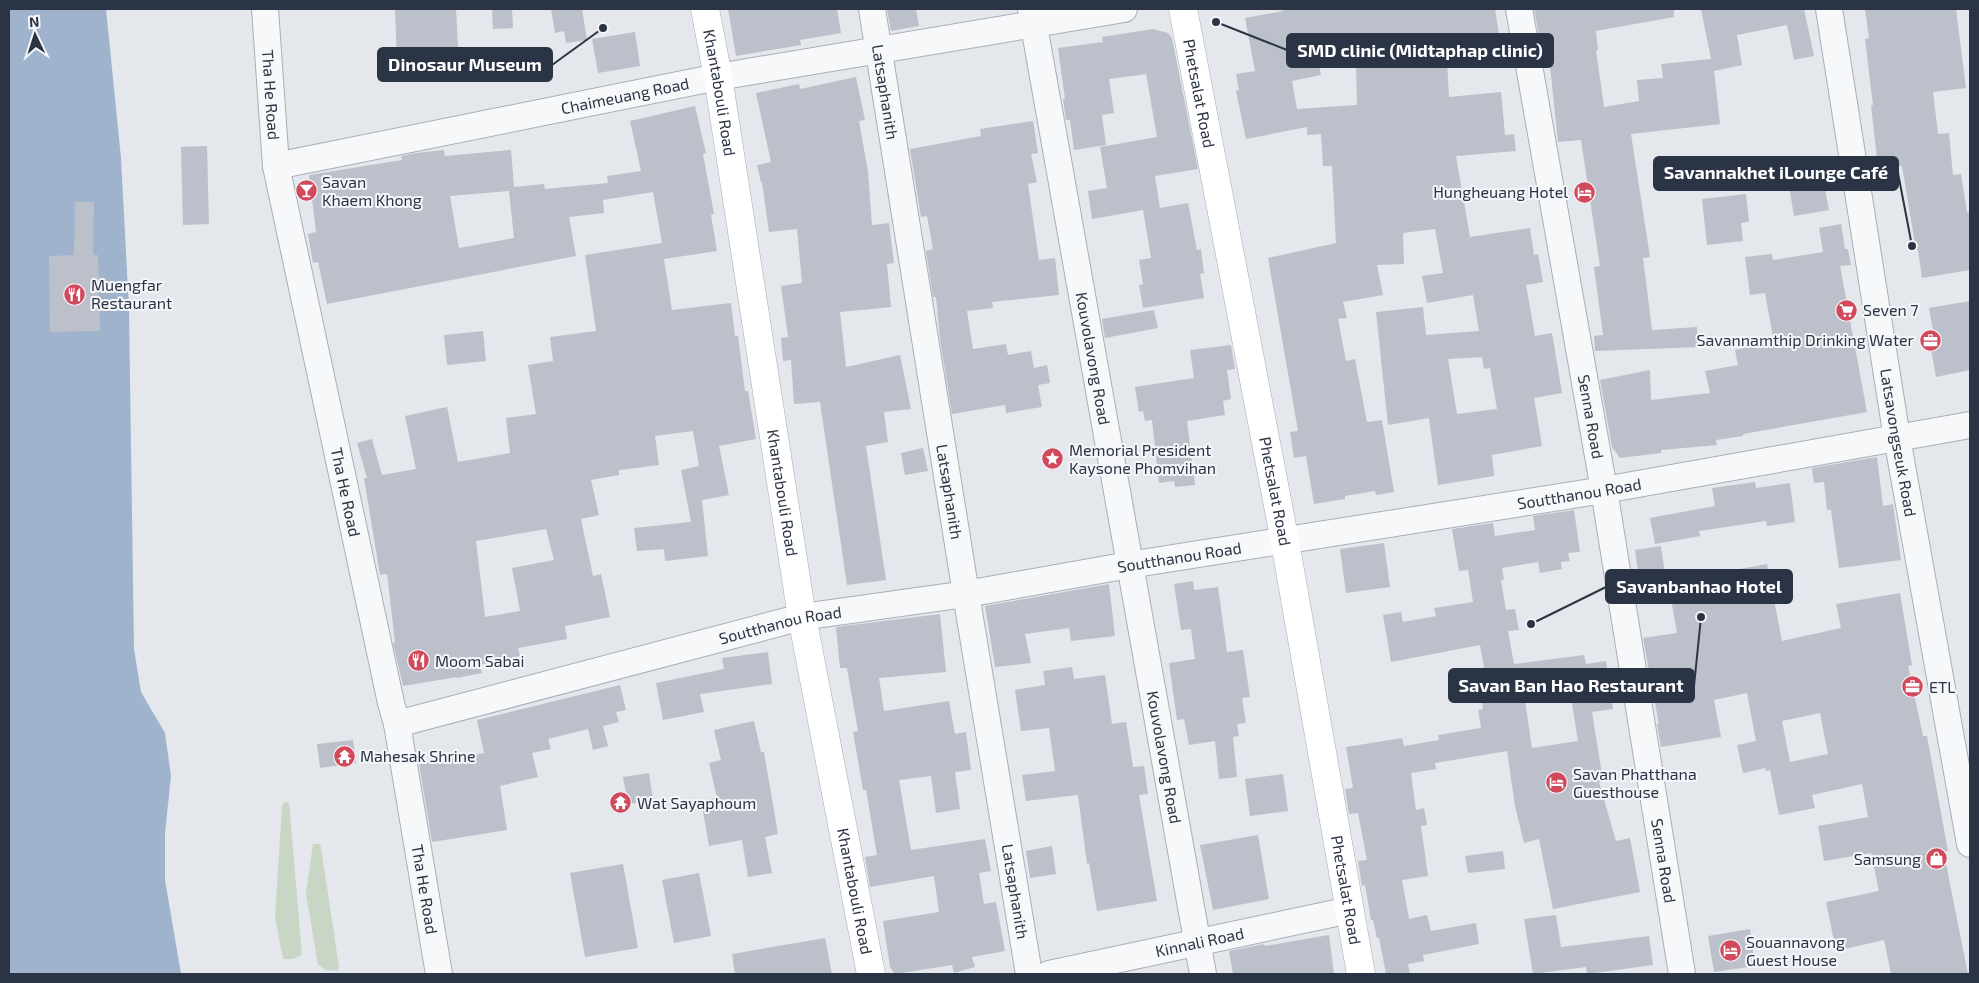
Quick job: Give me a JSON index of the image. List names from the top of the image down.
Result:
{
  "streets": {
    "main road": ["Khantabouli Road", "Phetsalat Road"],
    "street": [
      "Latsaphanith",
      "Tha He Road",
      "Chaimeuang Road",
      "Kouvolavong Road",
      "Senna Road",
      "Latsavongseuk Road",
      "Soutthanou Road",
      "Kinnali Road"
    ]
  },
  "crossings": [
    ["Khantabouli Road", "Chaimeuang Road"],
    ["Khantabouli Road", "Soutthanou Road"],
    ["Latsaphanith", "Chaimeuang Road"],
    ["Latsaphanith", "Soutthanou Road"],
    ["Phetsalat Road", "Soutthanou Road"],
    ["Phetsalat Road", "Kinnali Road"],
    ["Tha He Road", "Chaimeuang Road"],
    ["Tha He Road", "Soutthanou Road"],
    ["Chaimeuang Road", "Kouvolavong Road"],
    ["Kouvolavong Road", "Soutthanou Road"],
    ["Kouvolavong Road", "Kinnali Road"],
    ["Senna Road", "Soutthanou Road"],
    ["Latsavongseuk Road", "Soutthanou Road"]
  ],
  "places": {
    "other": [
      "SMD clinic (Midtaphap clinic)",
      "Dinosaur Museum",
      "Savannakhet iLounge Café",
      "Savan Ban Hao Restaurant",
      "Savanbanhao Hotel"
    ],
    "bar": ["Savan Khaem Khong"],
    "hotel": ["Hungheuang Hotel", "Savan Phatthana Guesthouse", "Souannavong Guest House"],
    "restaurant": ["Muengfar Restaurant", "Moom Sabai"],
    "supermarket": ["Seven 7"],
    "office": ["Savannamthip Drinking Water", "ETL"],
    "place": ["Memorial President Kaysone Phomvihan"],
    "temple": ["Mahesak Shrine", "Wat Sayaphoum"],
    "shop": ["Samsung"]
  },
  "north": "top"
}
